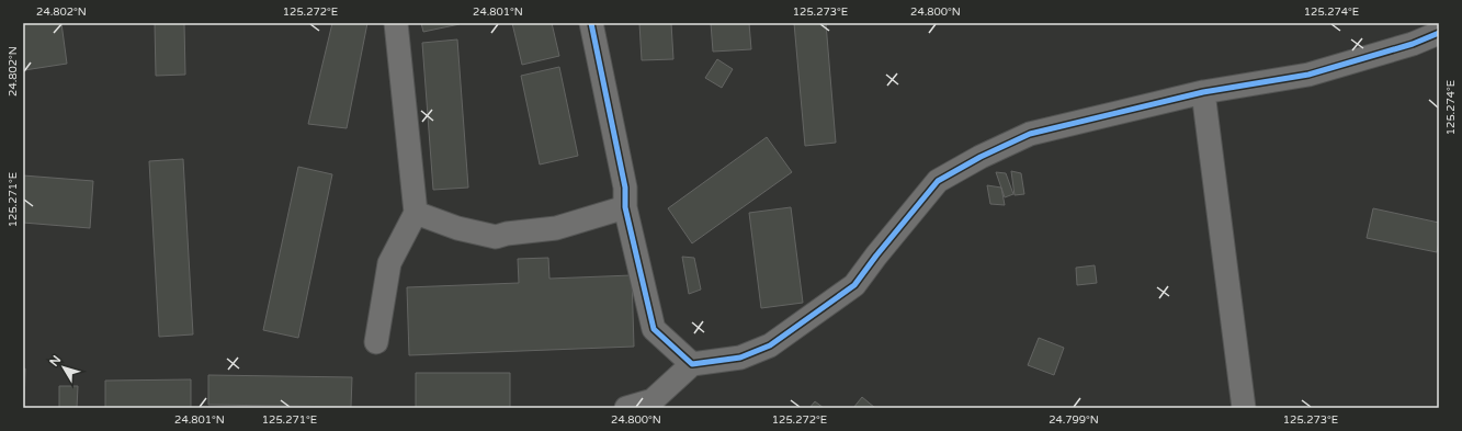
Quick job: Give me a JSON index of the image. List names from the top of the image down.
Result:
{
  "north": "top left",
  "coordinates": [
    "24.802°N",
    "125.272°E",
    "24.801°N",
    "125.273°E",
    "24.800°N",
    "125.274°E",
    "125.271°E",
    "24.799°N"
  ]
}
